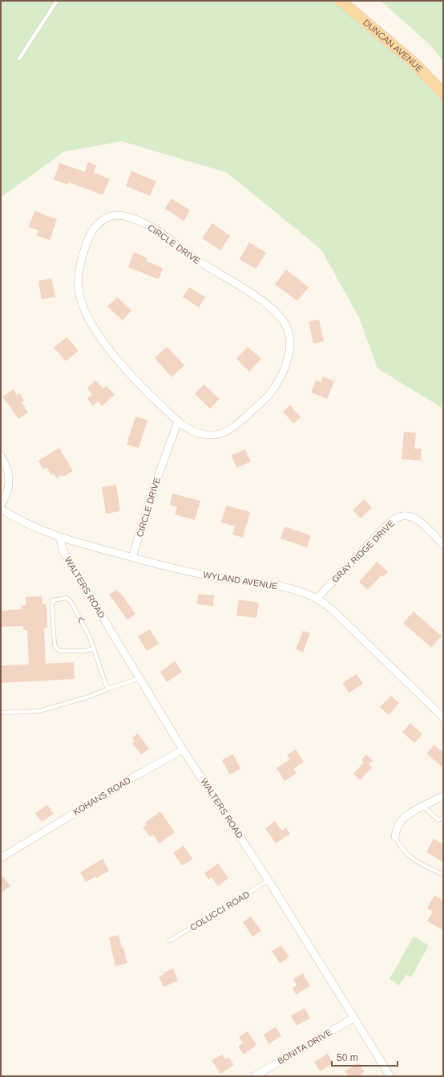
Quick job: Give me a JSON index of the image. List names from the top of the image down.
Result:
{
  "streets": {
    "main road": ["DUNCAN AVENUE"],
    "street": [
      "CIRCLE DRIVE",
      "GRAY RIDGE DRIVE",
      "WYLAND AVENUE",
      "WALTERS ROAD",
      "KOHANS ROAD",
      "BONITA DRIVE"
    ],
    "lane": ["COLUCCI ROAD"]
  },
  "crossings": [
    ["CIRCLE DRIVE", "WYLAND AVENUE"],
    ["GRAY RIDGE DRIVE", "WYLAND AVENUE"],
    ["WYLAND AVENUE", "WALTERS ROAD"],
    ["WALTERS ROAD", "KOHANS ROAD"],
    ["WALTERS ROAD", "COLUCCI ROAD"],
    ["WALTERS ROAD", "BONITA DRIVE"]
  ],
  "scale_bar": "50 m"
}
